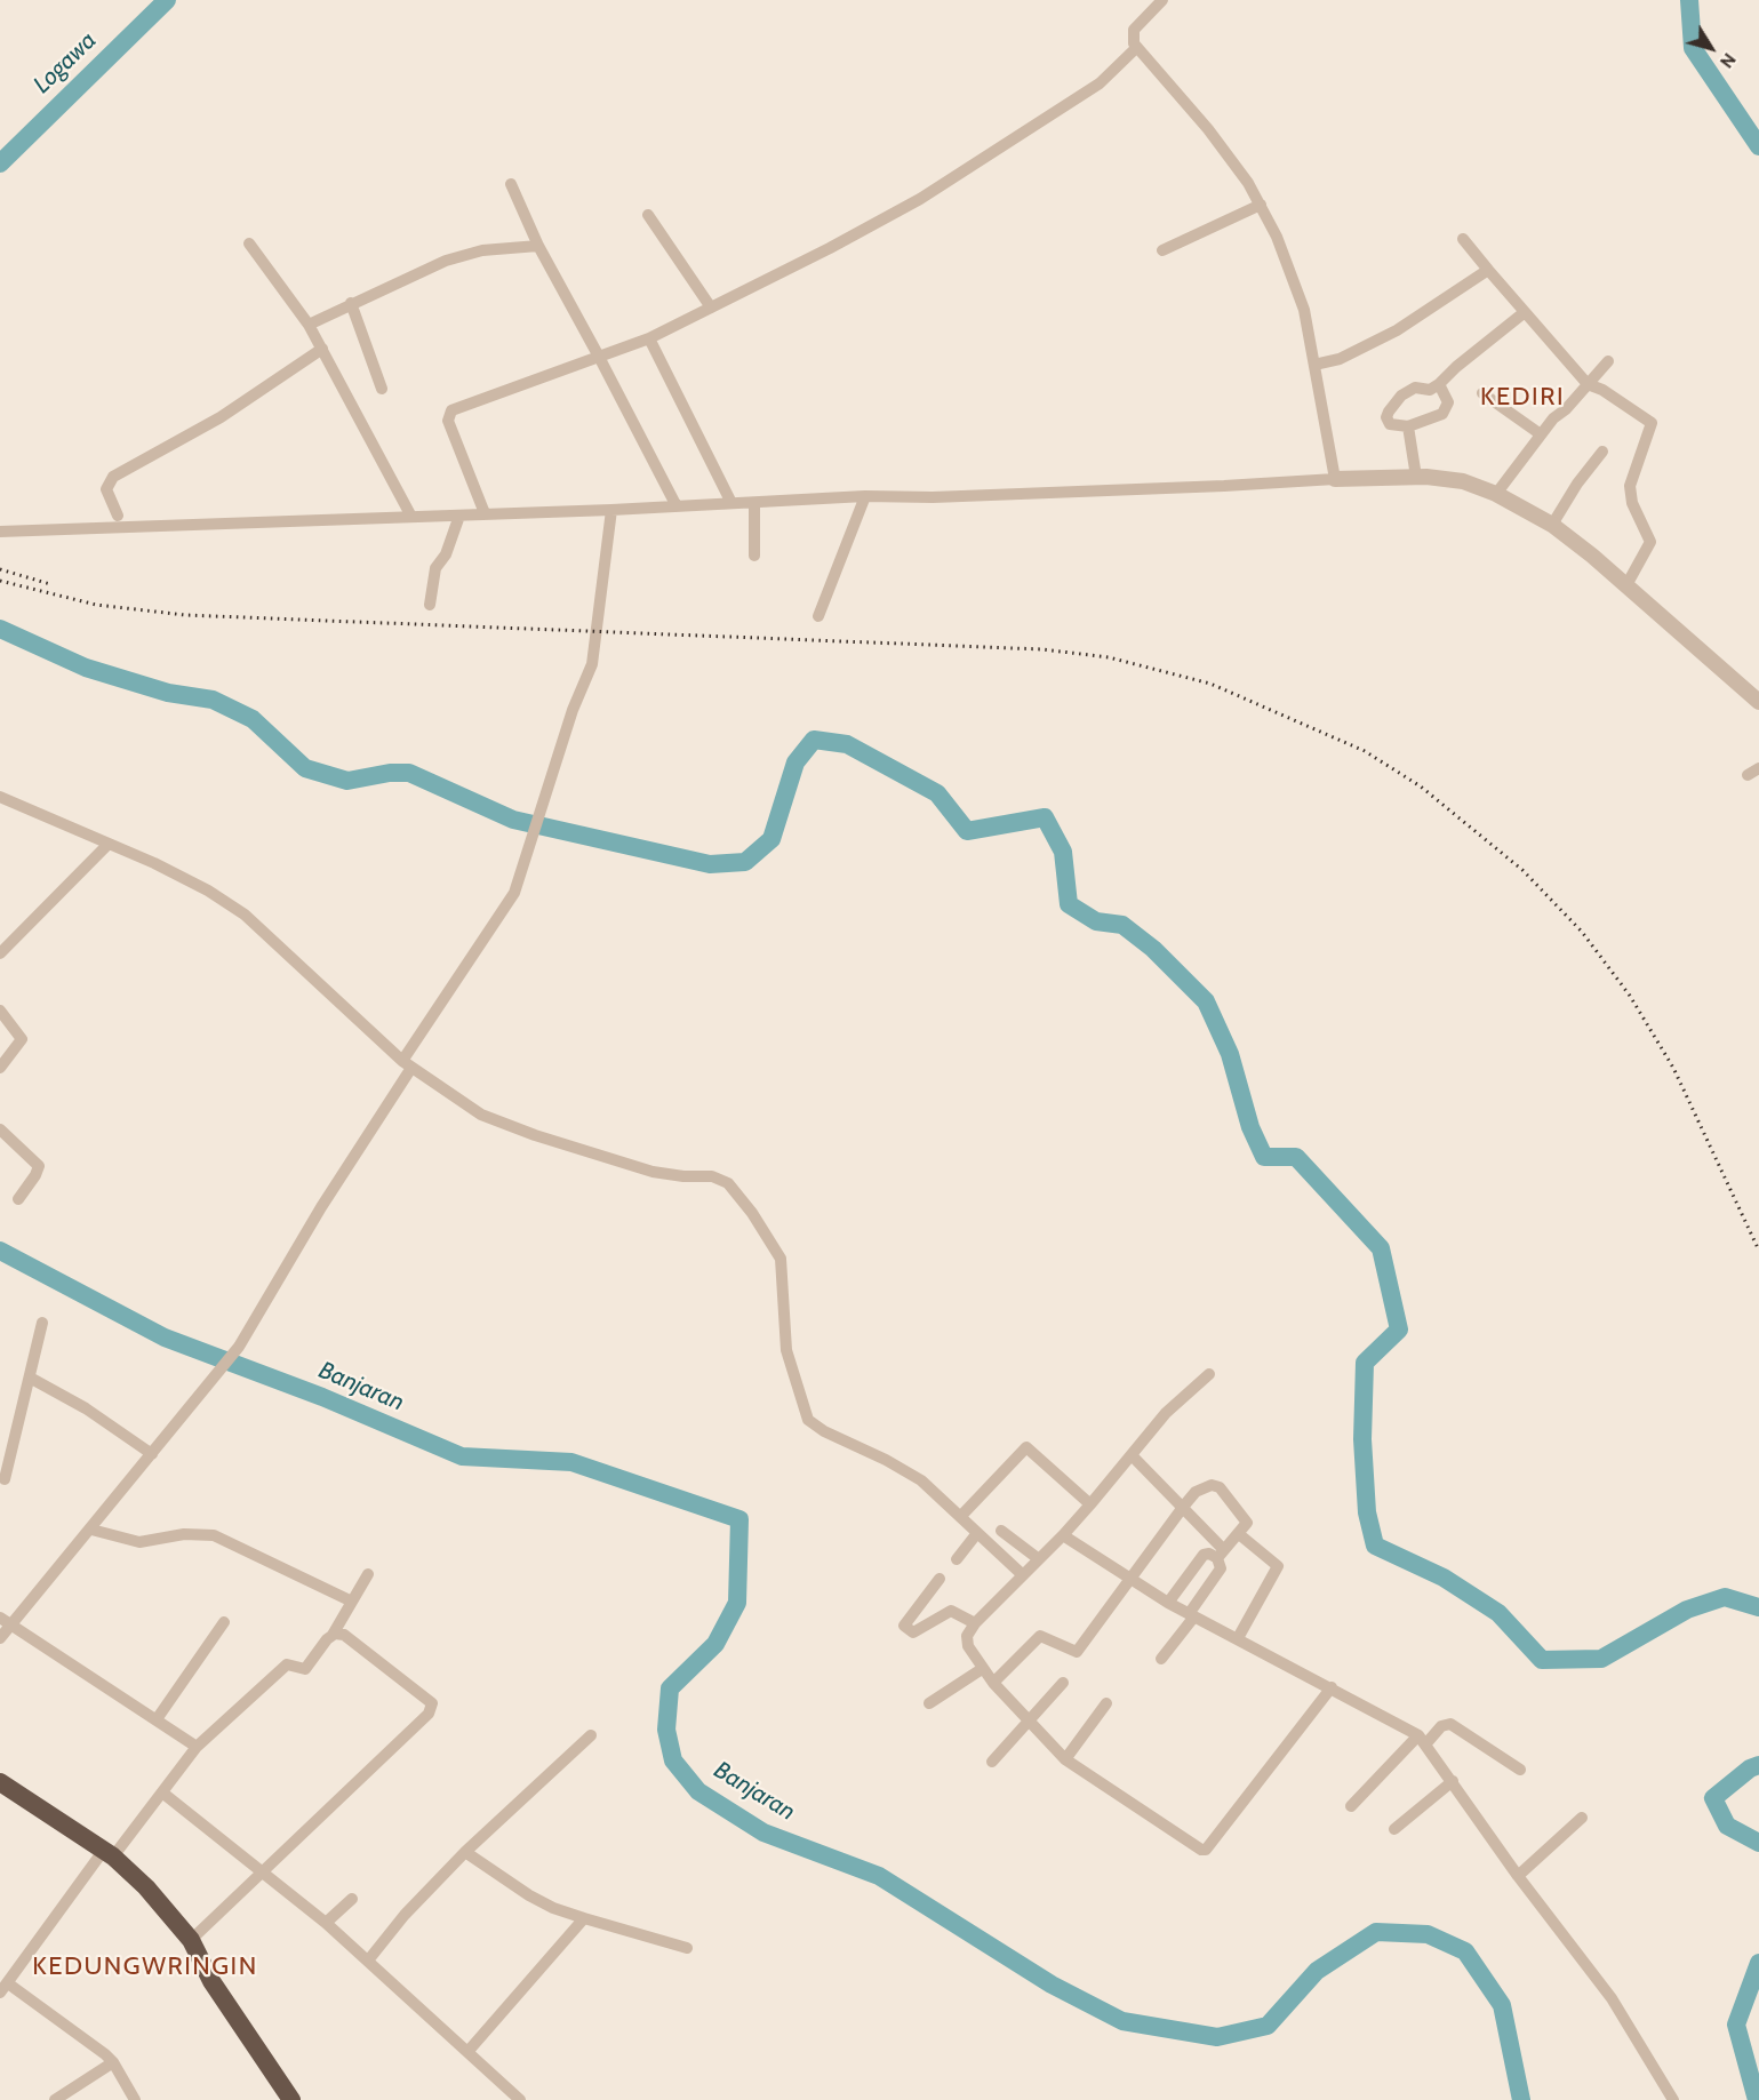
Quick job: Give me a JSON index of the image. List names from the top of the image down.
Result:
{
  "districts": ["KEDIRI", "KEDUNGWRINGIN"],
  "water": ["Logawa", "Banjaran"],
  "north": "bottom right"
}
